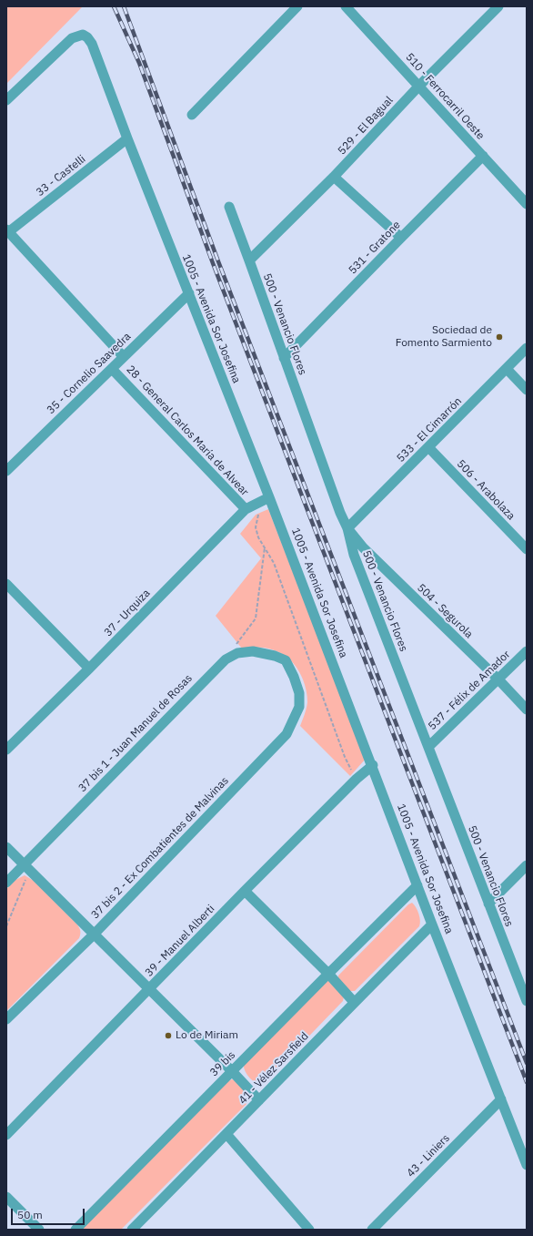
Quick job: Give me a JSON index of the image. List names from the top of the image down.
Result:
{
  "streets": {
    "street": [
      "510 - Ferrocarril Oeste",
      "529 - El Bagual",
      "33 - Castelli",
      "531 - Gratone",
      "1005 - Avenida Sor Josefina",
      "500 - Venancio Flores",
      "35 - Cornelio Saavedra",
      "533 - El Cimarrón",
      "28 - General Carlos María de Alvear",
      "506 - Arabolaza",
      "504 - Segurola",
      "37 - Urquiza",
      "537 - Félix de Amador",
      "37 bis 1 - Juan Manuel de Rosas",
      "37 bis 2 - Ex Combatientes de Malvinas",
      "39 - Manuel Alberti",
      "39 bis",
      "41 - Vélez Sarsfield",
      "43 - Liniers"
    ]
  },
  "crossings": [
    ["510 - Ferrocarril Oeste", "529 - El Bagual"],
    ["510 - Ferrocarril Oeste", "531 - Gratone"],
    ["529 - El Bagual", "500 - Venancio Flores"],
    ["33 - Castelli", "1005 - Avenida Sor Josefina"],
    ["33 - Castelli", "28 - General Carlos María de Alvear"],
    ["531 - Gratone", "500 - Venancio Flores"],
    ["1005 - Avenida Sor Josefina", "35 - Cornelio Saavedra"],
    ["1005 - Avenida Sor Josefina", "37 - Urquiza"],
    ["1005 - Avenida Sor Josefina", "39 - Manuel Alberti"],
    ["1005 - Avenida Sor Josefina", "39 bis"],
    ["1005 - Avenida Sor Josefina", "41 - Vélez Sarsfield"],
    ["1005 - Avenida Sor Josefina", "43 - Liniers"],
    ["500 - Venancio Flores", "533 - El Cimarrón"],
    ["500 - Venancio Flores", "504 - Segurola"],
    ["500 - Venancio Flores", "537 - Félix de Amador"],
    ["35 - Cornelio Saavedra", "28 - General Carlos María de Alvear"],
    ["533 - El Cimarrón", "506 - Arabolaza"],
    ["533 - El Cimarrón", "504 - Segurola"],
    ["28 - General Carlos María de Alvear", "37 - Urquiza"],
    ["504 - Segurola", "537 - Félix de Amador"],
    ["37 bis 1 - Juan Manuel de Rosas", "37 bis 2 - Ex Combatientes de Malvinas"]
  ],
  "places": ["Sociedad de Fomento Sarmiento", "Lo de Miriam"],
  "scale_bar": "50 m"
}
